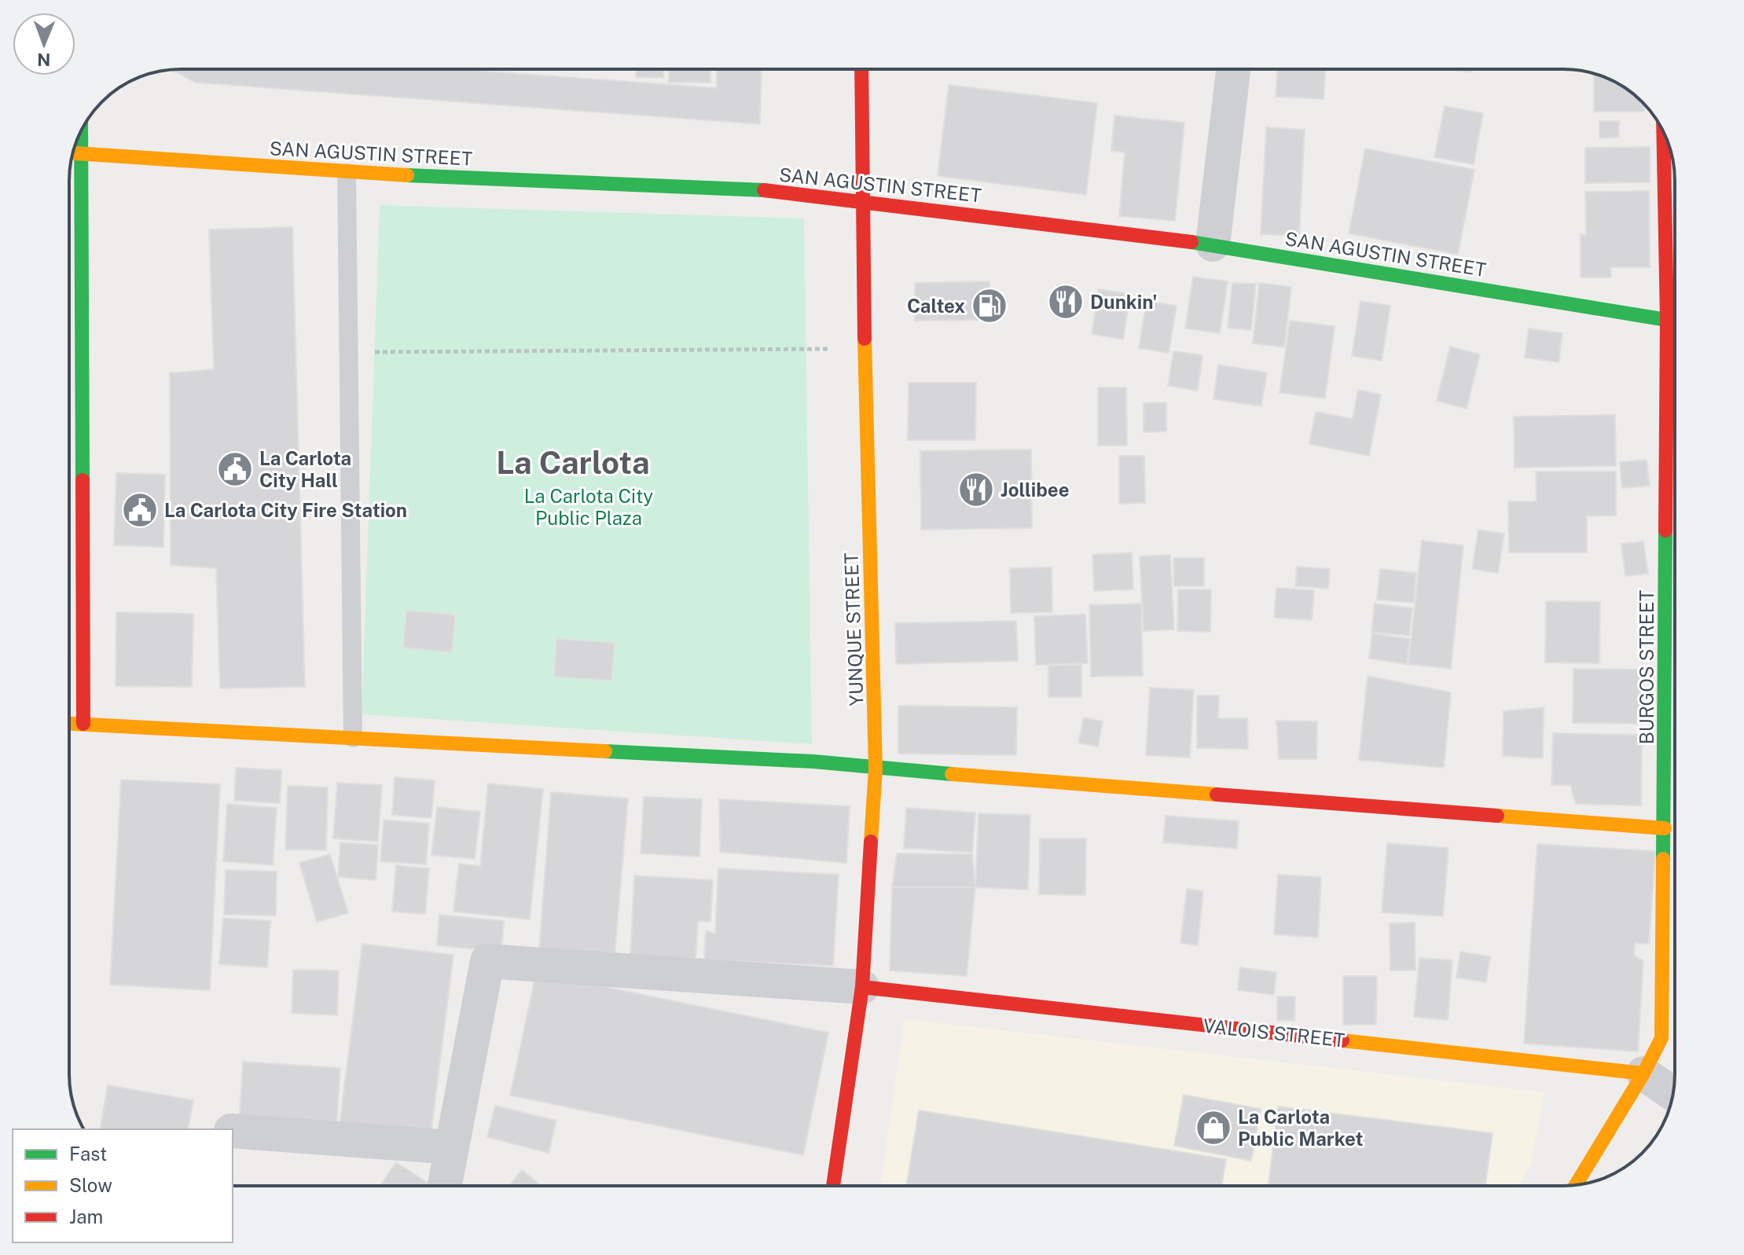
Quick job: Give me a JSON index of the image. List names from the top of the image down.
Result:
{
  "streets": {
    "street": [
      "SAN AGUSTIN STREET",
      "YUNQUE STREET",
      "BURGOS STREET",
      "VALOIS STREET"
    ]
  },
  "crossings": [
    ["SAN AGUSTIN STREET", "YUNQUE STREET"],
    ["SAN AGUSTIN STREET", "BURGOS STREET"],
    ["YUNQUE STREET", "VALOIS STREET"],
    ["BURGOS STREET", "VALOIS STREET"]
  ],
  "districts": ["La Carlota"],
  "parks": ["La Carlota City Public Plaza"],
  "places": {
    "restaurant": ["Dunkin'", "Jollibee"],
    "fuel station": ["Caltex"],
    "public building": ["La Carlota City Hall", "La Carlota City Fire Station"],
    "shop": ["La Carlota Public Market"]
  },
  "legend": ["Fast", "Slow", "Jam"],
  "north": "bottom"
}
